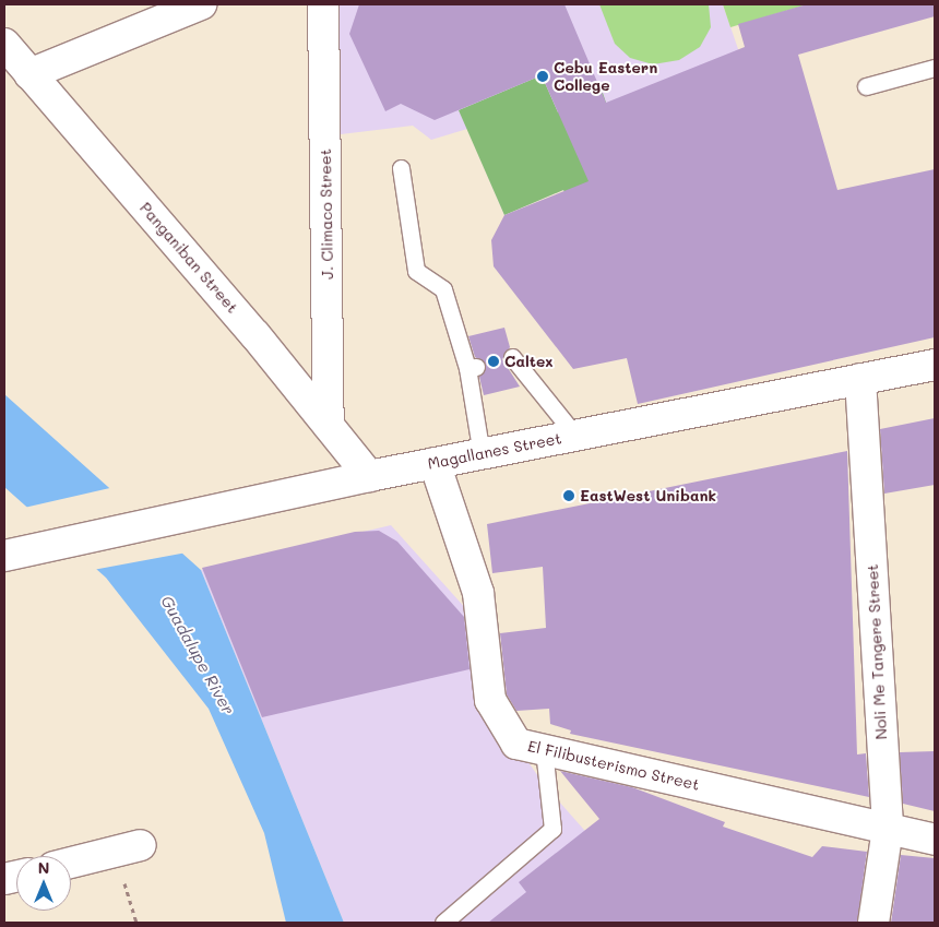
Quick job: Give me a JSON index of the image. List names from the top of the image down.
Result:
{
  "streets": {
    "street": [
      "J. Climaco Street",
      "Panganiban Street",
      "Magallanes Street",
      "Noli Me Tangere Street",
      "El Filibusterismo Street"
    ]
  },
  "crossings": [
    ["J. Climaco Street", "Panganiban Street"],
    ["Panganiban Street", "Magallanes Street"],
    ["Magallanes Street", "Noli Me Tangere Street"],
    ["Magallanes Street", "El Filibusterismo Street"],
    ["Noli Me Tangere Street", "El Filibusterismo Street"]
  ],
  "water": ["Guadalupe River"],
  "places": ["Cebu Eastern College", "Caltex", "EastWest Unibank"],
  "north": "top"
}
